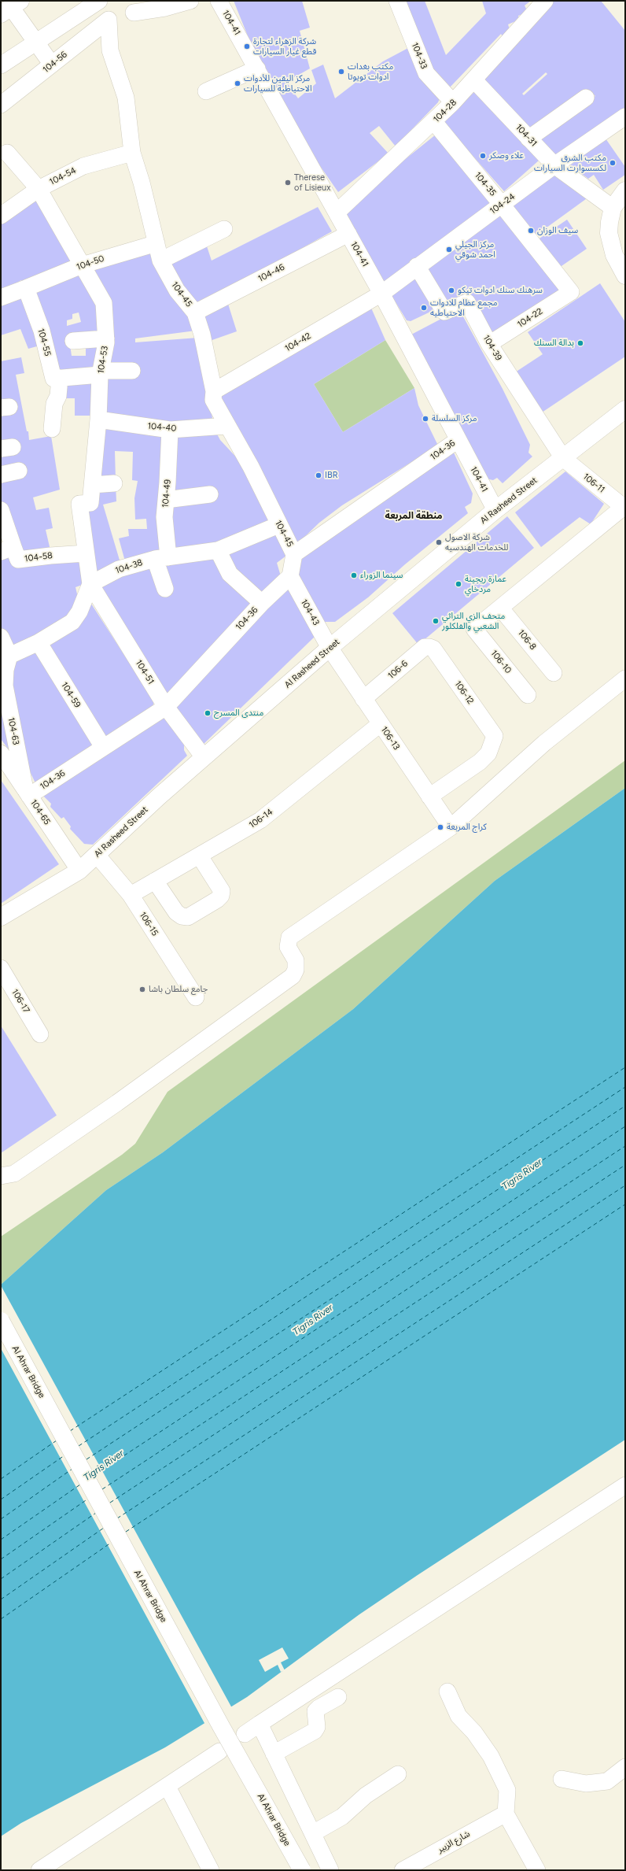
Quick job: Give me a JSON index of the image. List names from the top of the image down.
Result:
{
  "streets": {
    "main road": ["Al Rasheed Street", "Al Ahrar Bridge"],
    "street": [
      "104-41",
      "104-33",
      "104-56",
      "104-28",
      "104-31",
      "104-54",
      "104-35",
      "104-24",
      "104-50",
      "104-46",
      "104-45",
      "104-22",
      "104-55",
      "104-42",
      "104-39",
      "104-53",
      "104-40",
      "104-36",
      "106-11",
      "104-49",
      "104-58",
      "104-38",
      "104-43",
      "106-8",
      "106-10",
      "106-6",
      "104-51",
      "106-12",
      "104-59",
      "104-63",
      "106-13",
      "104-65",
      "106-14",
      "106-15",
      "106-17",
      "شارع الزبير"
    ]
  },
  "crossings": [
    ["104-41", "104-28"],
    ["104-41", "104-24"],
    ["104-41", "104-46"],
    ["104-41", "104-42"],
    ["104-41", "104-36"],
    ["104-41", "Al Rasheed Street"],
    ["104-33", "104-28"],
    ["104-56", "104-45"],
    ["104-28", "104-31"],
    ["104-28", "104-35"],
    ["104-31", "104-24"],
    ["104-54", "104-45"],
    ["104-54", "104-53"],
    ["104-35", "104-24"],
    ["104-35", "104-22"],
    ["104-24", "104-42"],
    ["104-24", "104-39"],
    ["104-50", "104-45"],
    ["104-50", "104-55"],
    ["104-50", "104-53"],
    ["104-46", "104-45"],
    ["104-45", "104-42"],
    ["104-45", "104-40"],
    ["104-45", "104-36"],
    ["104-45", "104-38"],
    ["104-22", "104-39"],
    ["104-39", "106-11"],
    ["104-39", "Al Rasheed Street"],
    ["104-53", "104-40"],
    ["104-53", "104-58"],
    ["104-53", "104-38"],
    ["104-53", "104-51"],
    ["104-40", "104-49"],
    ["104-36", "104-43"],
    ["104-36", "104-51"],
    ["104-36", "104-59"],
    ["104-36", "104-63"],
    ["104-36", "104-65"],
    ["106-11", "Al Rasheed Street"],
    ["104-49", "104-38"],
    ["Al Rasheed Street", "104-43"],
    ["Al Rasheed Street", "104-51"],
    ["Al Rasheed Street", "106-13"],
    ["Al Rasheed Street", "104-65"],
    ["Al Rasheed Street", "106-15"],
    ["104-38", "104-51"],
    ["104-43", "106-13"],
    ["106-8", "106-10"],
    ["106-6", "106-12"],
    ["106-6", "106-13"],
    ["106-12", "106-13"],
    ["104-63", "104-65"],
    ["106-13", "106-14"],
    ["106-14", "106-15"]
  ],
  "districts": ["منطقة المربعة"],
  "water": ["Tigris River"],
  "places": [
    "شركة الزهراء لتجارة قطع غيار السيارات",
    "مكتب بغدات ادوات تويوتا",
    "مركز اليقين للأدوات الاحتياطية للسيارات",
    "علاء وصكر",
    "مكتب الشرق لكسسوارت السيارات",
    "Therese of Lisieux",
    "سيف الوزان",
    "مركز الجيلي احمد شوقي",
    "سرهنك سنك ادوات تيكو",
    "مجمع عظام للادوات الاحتياطيه",
    "بدالة السنك",
    "مركز السلسلة",
    "IBR",
    "شركة الاصول للخدمات الهندسيه",
    "سينما الزوراء",
    "عمارة ريجينة مردخاي",
    "متحف الزي التراثي الشعبي والفلكلور",
    "منتدى المسرح",
    "كراج المربعة",
    "جامع سلطان باشا"
  ]
}
